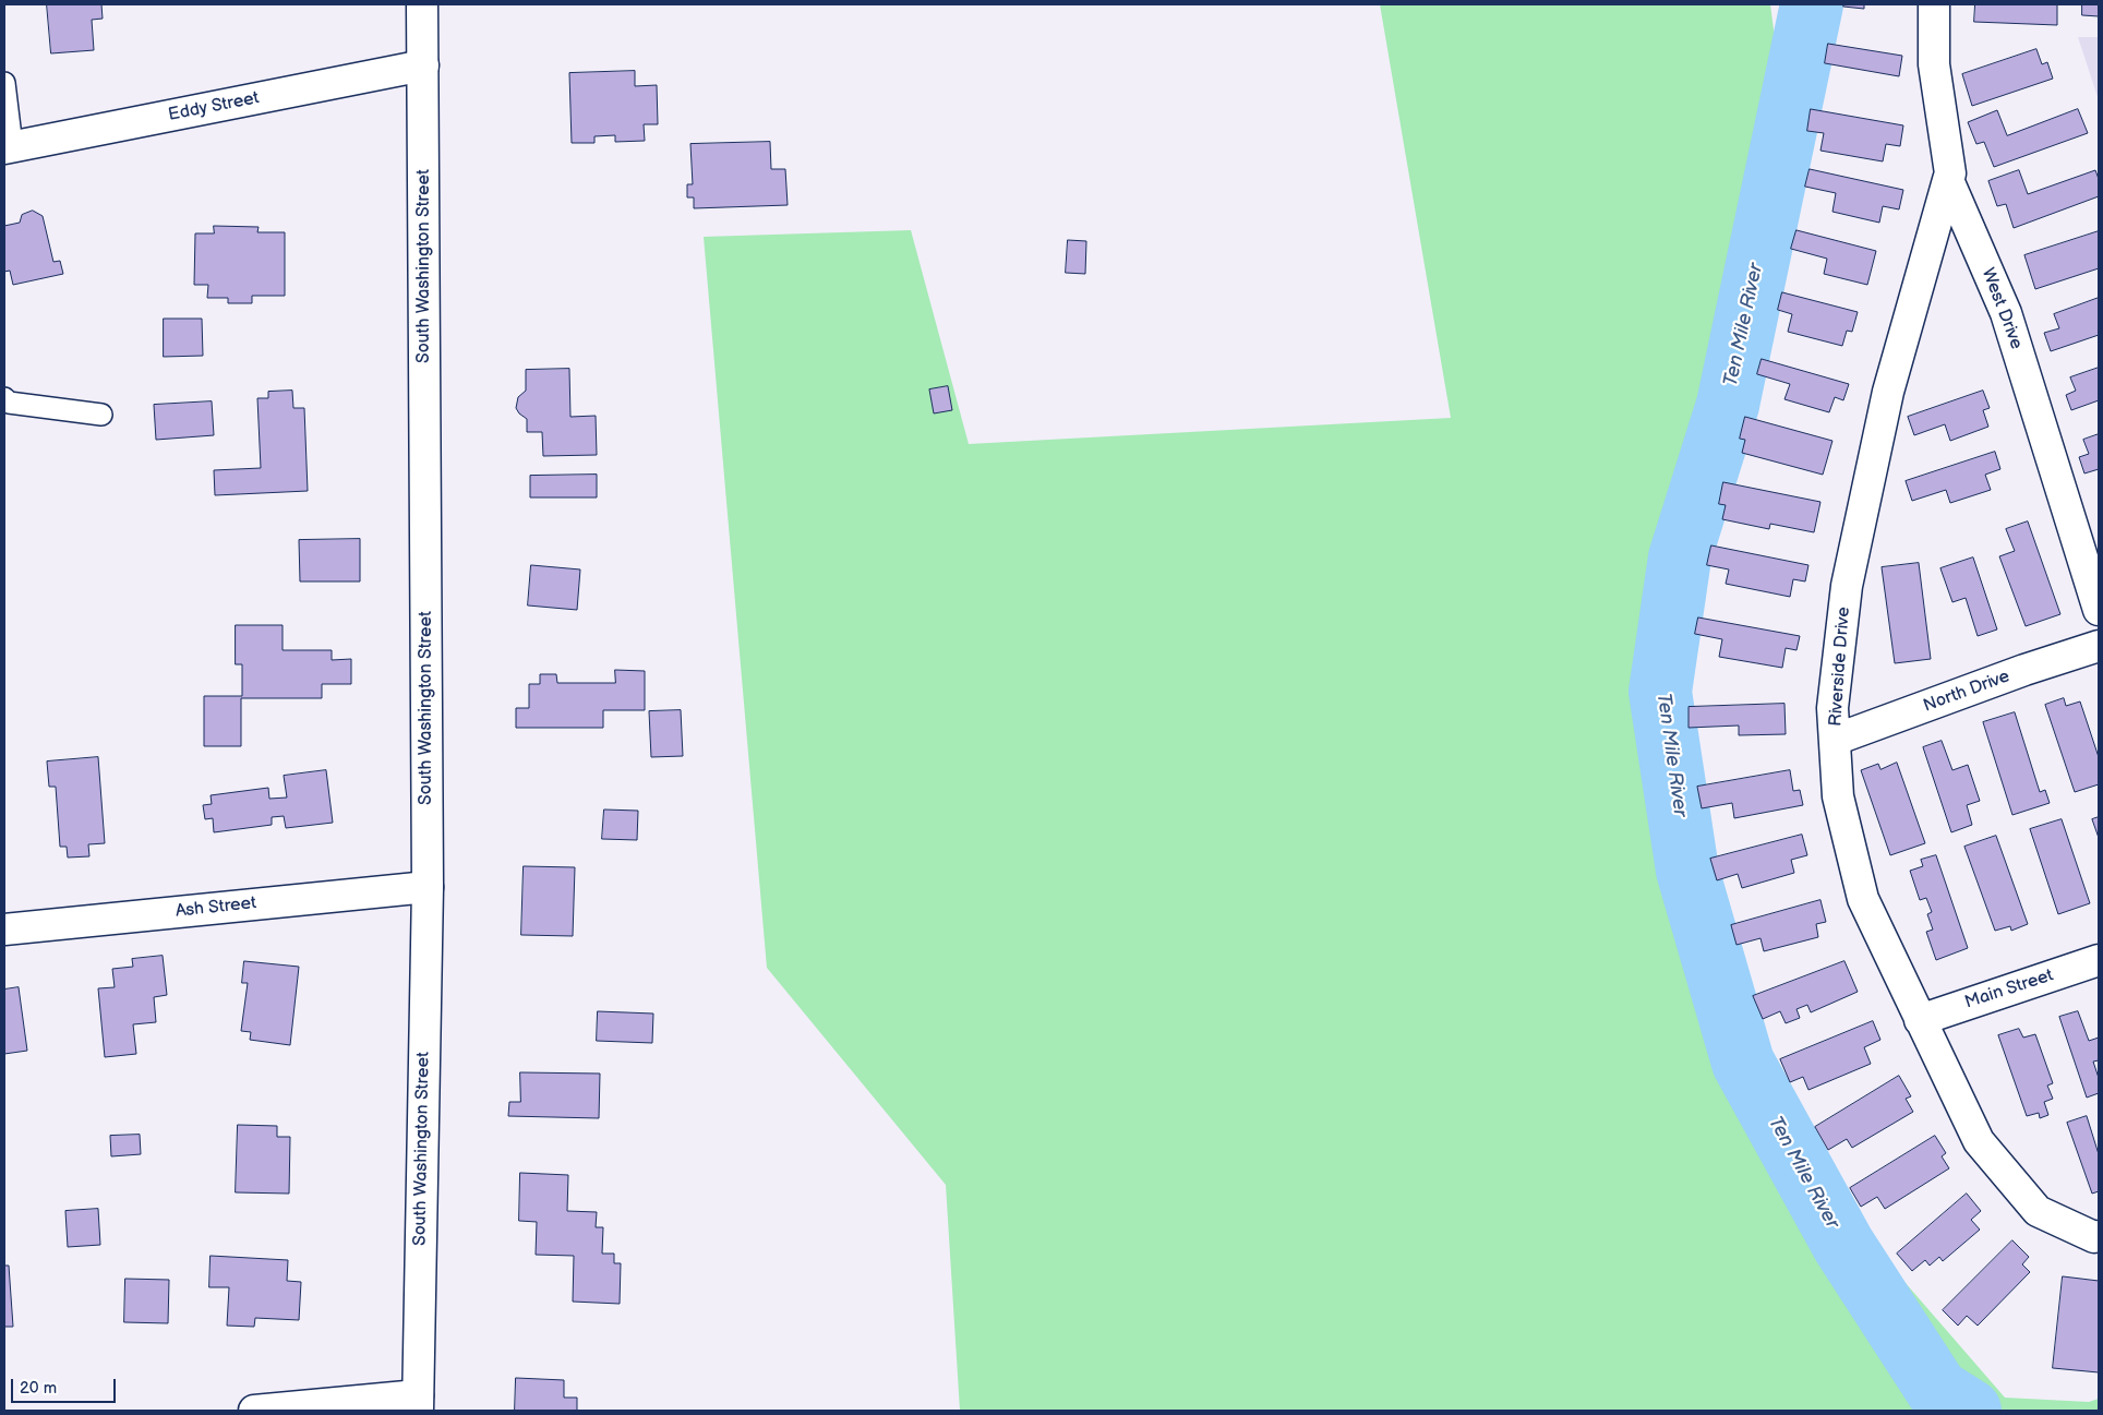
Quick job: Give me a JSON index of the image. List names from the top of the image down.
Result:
{
  "streets": {
    "street": [
      "Eddy Street",
      "South Washington Street",
      "West Drive",
      "Riverside Drive",
      "North Drive",
      "Ash Street",
      "Main Street"
    ]
  },
  "crossings": [
    ["Eddy Street", "South Washington Street"],
    ["South Washington Street", "Ash Street"],
    ["West Drive", "Riverside Drive"],
    ["Riverside Drive", "North Drive"],
    ["Riverside Drive", "Main Street"]
  ],
  "water": ["Ten Mile River"],
  "scale_bar": "20 m"
}
